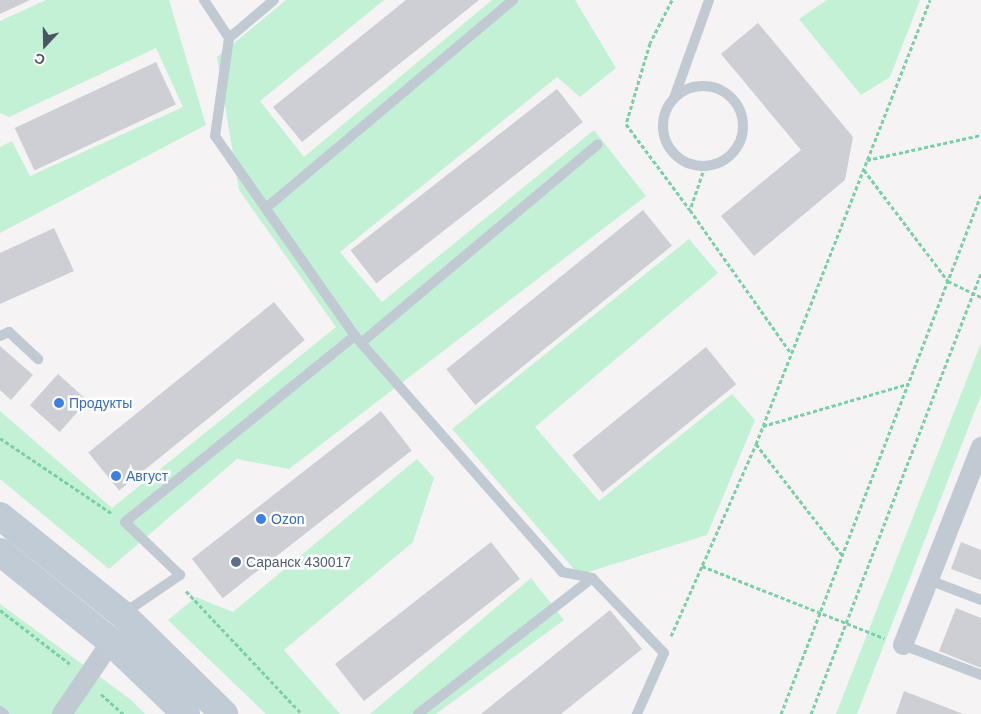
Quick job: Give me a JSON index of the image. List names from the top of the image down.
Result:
{
  "places": [
    "Продукты",
    "Август",
    "Ozon",
    "Саранск 430017"
  ],
  "north": "bottom"
}
